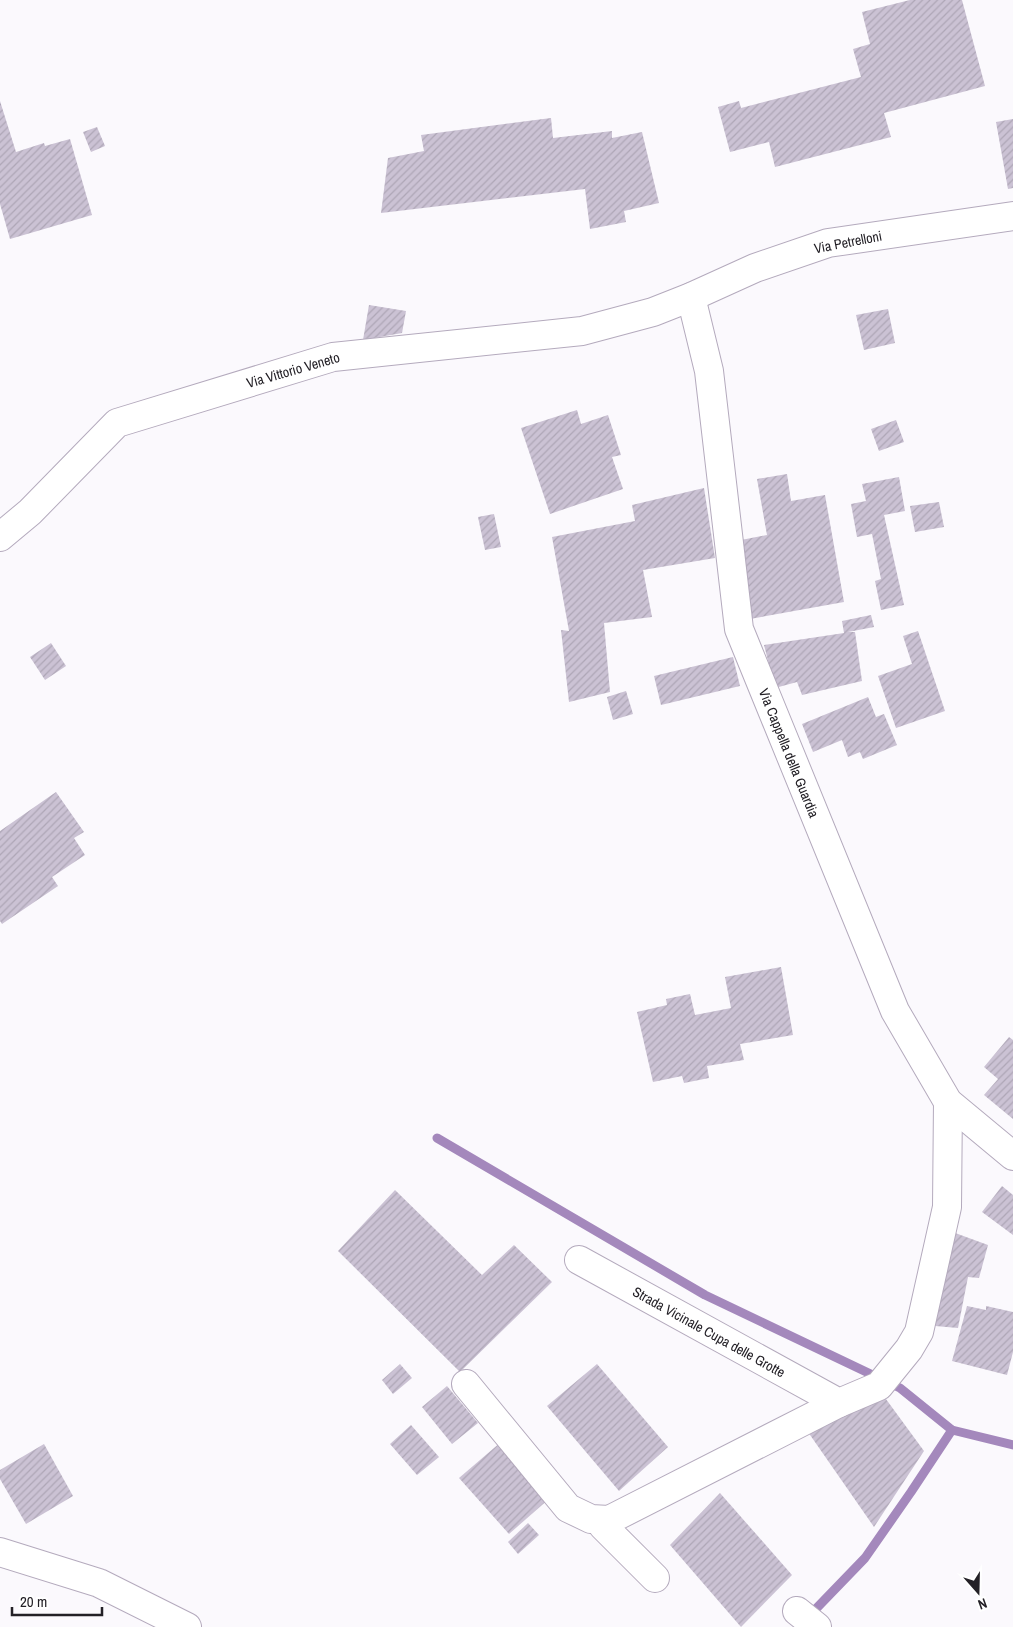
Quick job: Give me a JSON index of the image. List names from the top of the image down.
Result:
{
  "streets": {
    "street": [
      "Via Petrelloni",
      "Via Vittorio Veneto",
      "Via Cappella della Guardia",
      "Strada Vicinale Cupa delle Grotte"
    ]
  },
  "crossings": [
    ["Via Petrelloni", "Via Vittorio Veneto"],
    ["Via Petrelloni", "Via Cappella della Guardia"],
    ["Via Vittorio Veneto", "Via Cappella della Guardia"]
  ],
  "scale_bar": "20 m",
  "north": "bottom"
}
